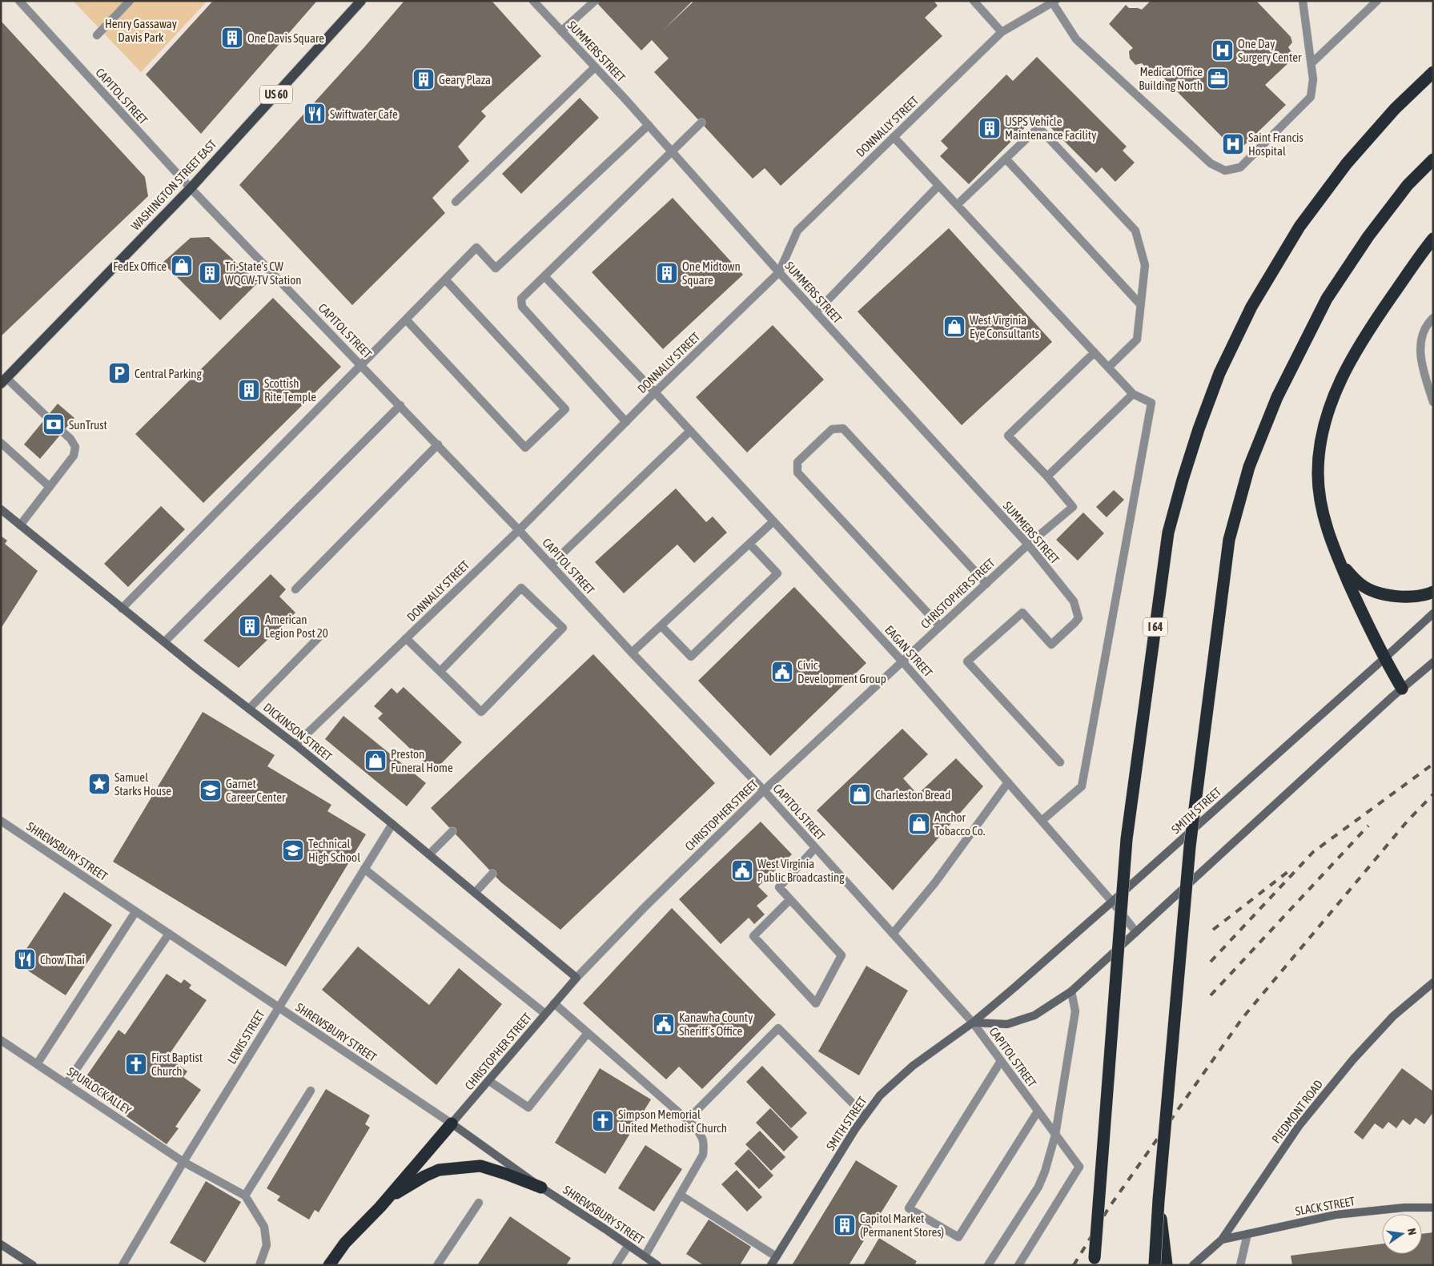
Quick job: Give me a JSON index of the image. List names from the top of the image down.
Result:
{
  "streets": {
    "highway": ["I 64"],
    "main road": ["US 60", "WASHINGTON STREET EAST"],
    "street": [
      "SUMMERS STREET",
      "CAPITOL STREET",
      "DONNALLY STREET",
      "CHRISTOPHER STREET",
      "EAGAN STREET",
      "DICKINSON STREET",
      "SMITH STREET",
      "SHREWSBURY STREET",
      "LEWIS STREET",
      "SPURLOCK ALLEY",
      "PIEDMONT ROAD",
      "SLACK STREET"
    ]
  },
  "crossings": [
    ["SUMMERS STREET", "DONNALLY STREET"],
    ["SUMMERS STREET", "CHRISTOPHER STREET"],
    ["CAPITOL STREET", "DONNALLY STREET"],
    ["CAPITOL STREET", "WASHINGTON STREET EAST"],
    ["CAPITOL STREET", "CHRISTOPHER STREET"],
    ["CAPITOL STREET", "SMITH STREET"],
    ["DONNALLY STREET", "EAGAN STREET"],
    ["DONNALLY STREET", "DICKINSON STREET"],
    ["CHRISTOPHER STREET", "EAGAN STREET"],
    ["CHRISTOPHER STREET", "DICKINSON STREET"],
    ["CHRISTOPHER STREET", "SHREWSBURY STREET"],
    ["EAGAN STREET", "SMITH STREET"],
    ["DICKINSON STREET", "LEWIS STREET"],
    ["SHREWSBURY STREET", "LEWIS STREET"],
    ["LEWIS STREET", "SPURLOCK ALLEY"],
    ["PIEDMONT ROAD", "SLACK STREET"]
  ],
  "parks": ["Henry Gassaway Davis Park"],
  "places": {
    "building": [
      "One Davis Square",
      "Geary Plaza",
      "USPS Vehicle Maintenance Facility",
      "Tri-State's CW WQCW-TV Station",
      "One Midtown Square",
      "Scottish Rite Temple",
      "American Legion Post 20",
      "Capitol Market (Permanent Stores)"
    ],
    "hospital": ["One Day Surgery Center", "Saint Francis Hospital"],
    "office": ["Medical Office Building North"],
    "restaurant": ["Swiftwater Cafe", "Chow Thai"],
    "shop": [
      "FedEx Office",
      "West Virginia Eye Consultants",
      "Preston Funeral Home",
      "Charleston Bread",
      "Anchor Tobacco Co."
    ],
    "parking": ["Central Parking"],
    "bank": ["SunTrust"],
    "public building": ["Civic Development Group", "West Virginia Public Broadcasting", "Kanawha County Sheriff's Office"],
    "place": ["Samuel Starks House"],
    "school or university": ["Garnet Career Center", "Technical High School"],
    "church": ["First Baptist Church", "Simpson Memorial United Methodist Church"]
  },
  "north": "right"
}
